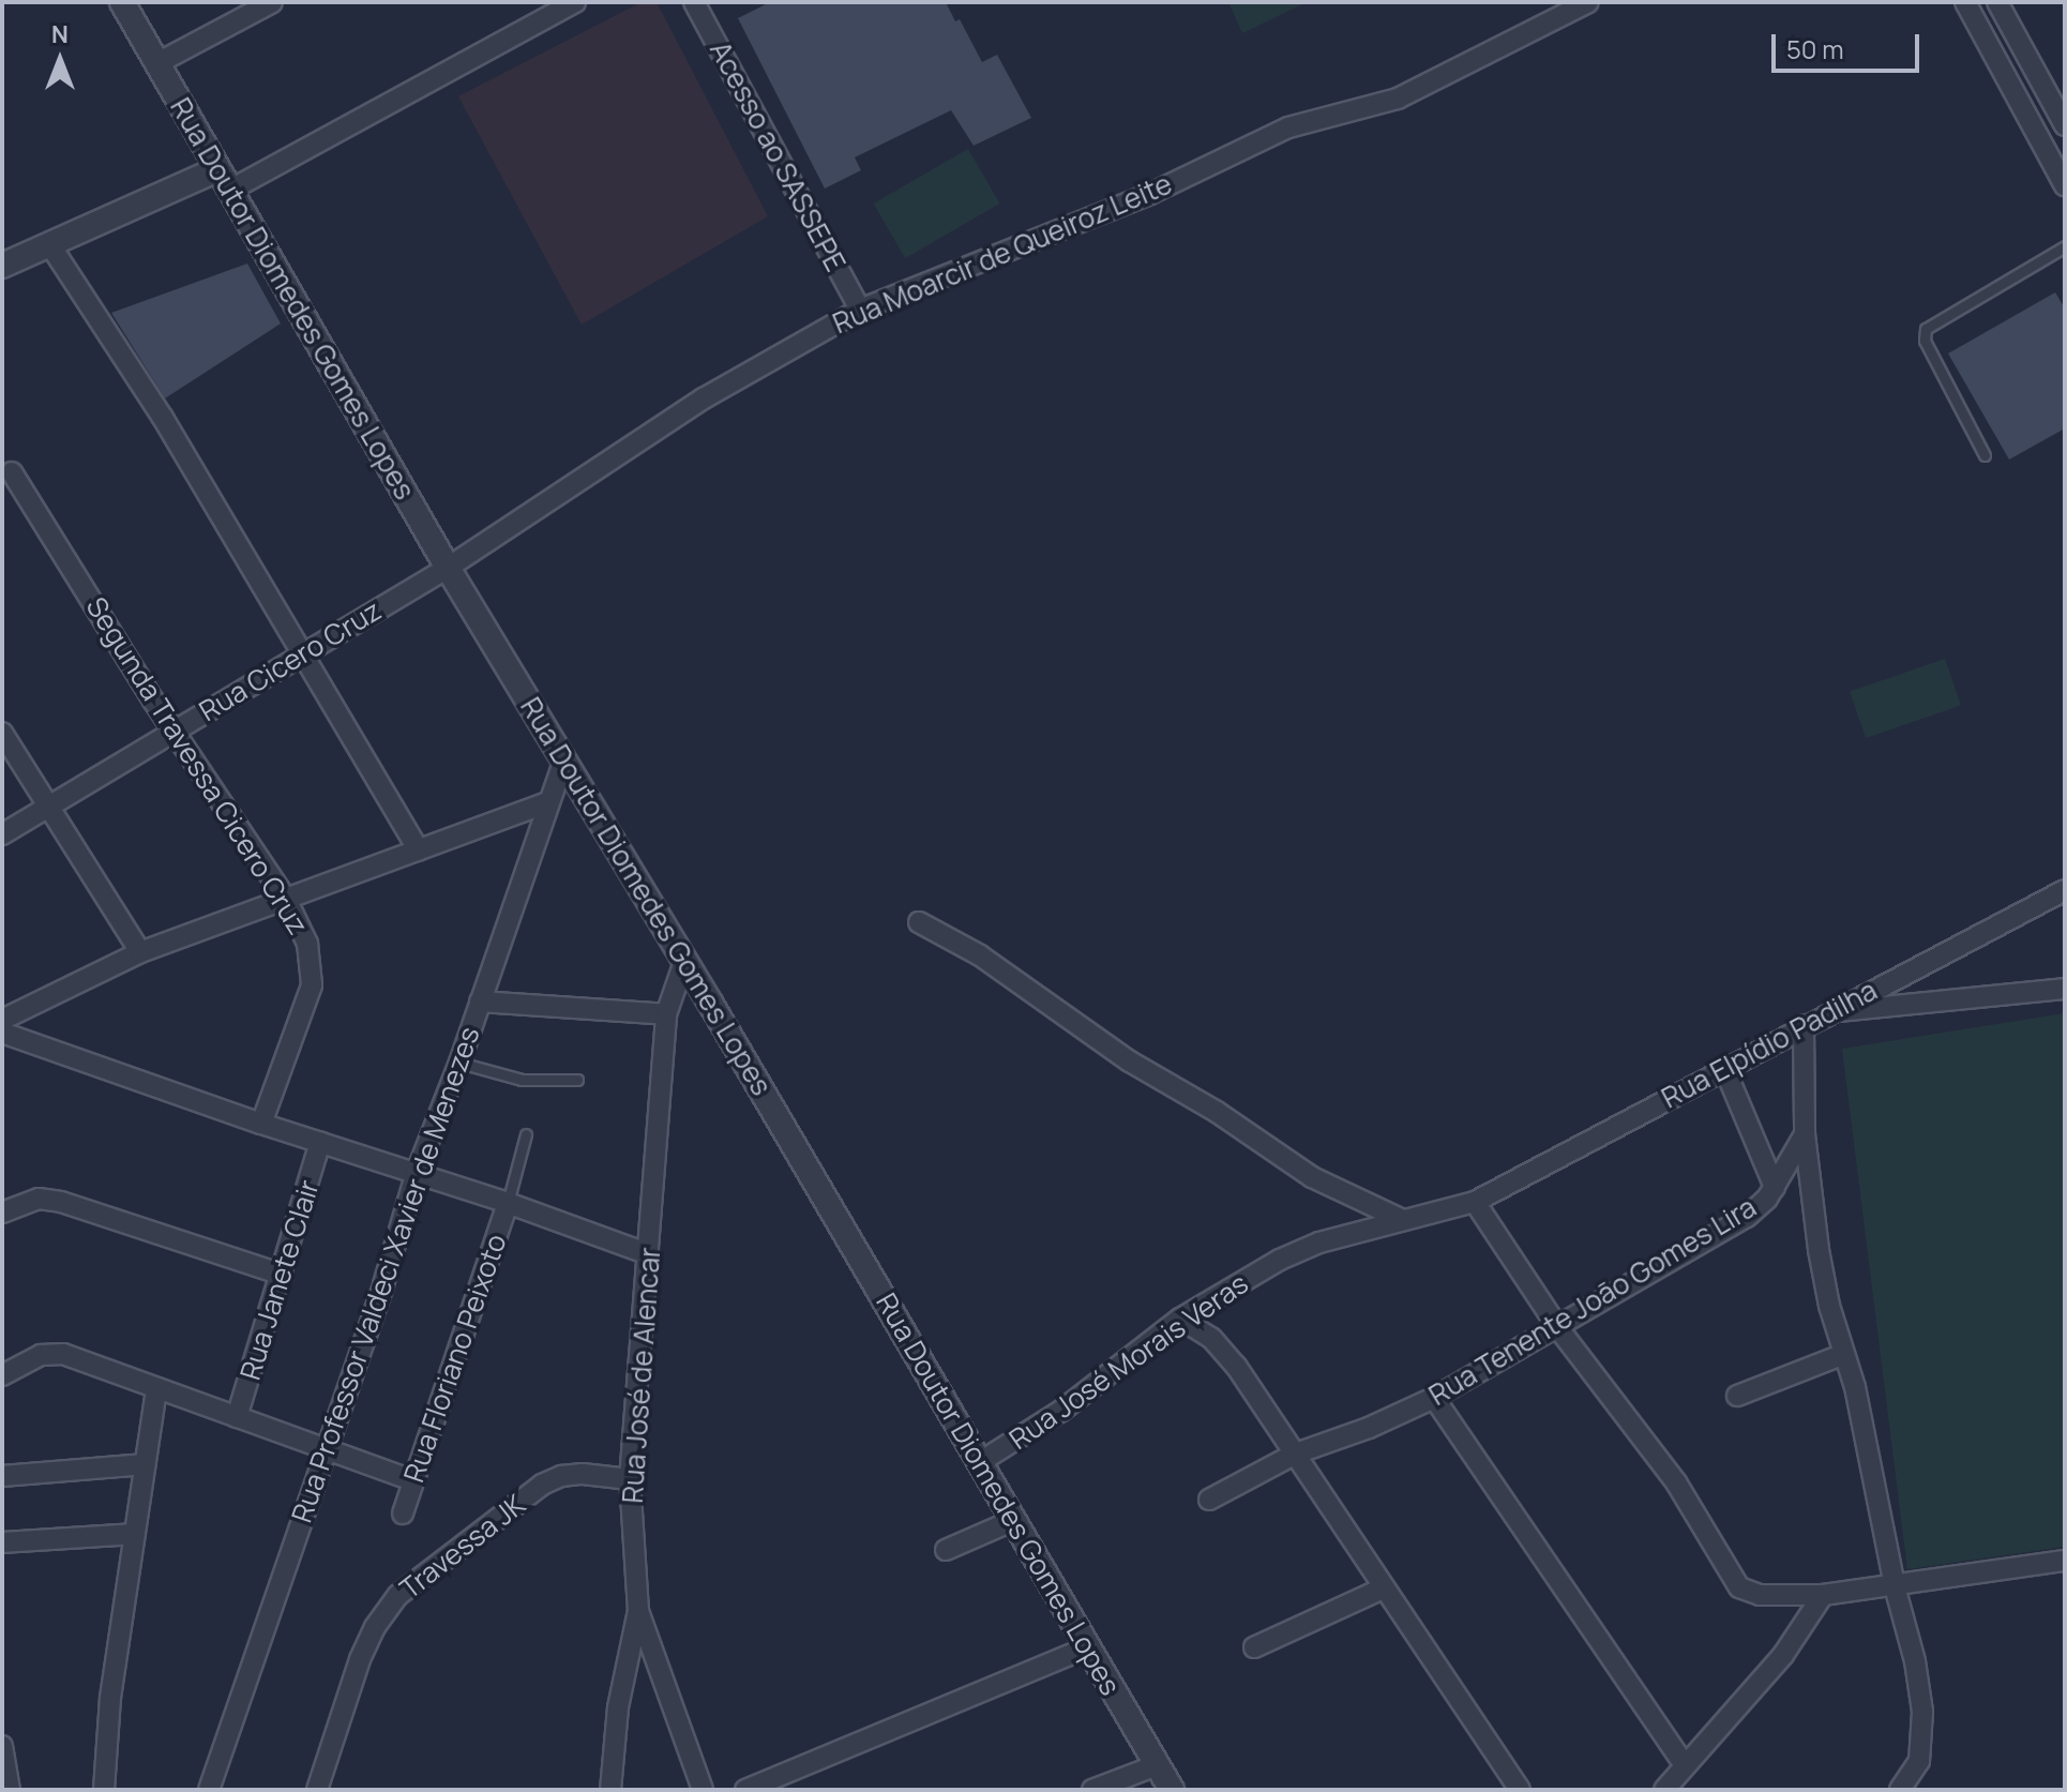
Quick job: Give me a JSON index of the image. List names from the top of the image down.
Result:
{
  "streets": {
    "street": [
      "Acesso ao SASSEPE",
      "Rua Moarcir de Queiroz Leite",
      "Rua Doutor Diomedes Gomes Lopes",
      "Rua Cicero Cruz",
      "Segunda Travessa Cicero Cruz",
      "Rua Elpídio Padilha",
      "Rua Professor Valdeci Xavier de Menezes",
      "Rua Janete Clair",
      "Rua Tenente João Gomes Lira",
      "Rua Floriano Peixoto",
      "Rua José Morais Veras",
      "Rua José de Alencar",
      "Travessa JK"
    ]
  },
  "crossings": [
    ["Acesso ao SASSEPE", "Rua Moarcir de Queiroz Leite"],
    ["Rua Moarcir de Queiroz Leite", "Rua Doutor Diomedes Gomes Lopes"],
    ["Rua Moarcir de Queiroz Leite", "Rua Cicero Cruz"],
    ["Rua Doutor Diomedes Gomes Lopes", "Rua Cicero Cruz"],
    ["Rua Doutor Diomedes Gomes Lopes", "Rua Professor Valdeci Xavier de Menezes"],
    ["Rua Doutor Diomedes Gomes Lopes", "Rua José Morais Veras"],
    ["Rua Doutor Diomedes Gomes Lopes", "Rua José de Alencar"],
    ["Rua Cicero Cruz", "Segunda Travessa Cicero Cruz"],
    ["Rua Elpídio Padilha", "Rua José Morais Veras"],
    ["Rua José de Alencar", "Travessa JK"]
  ],
  "scale_bar": "50 m",
  "north": "top"
}
